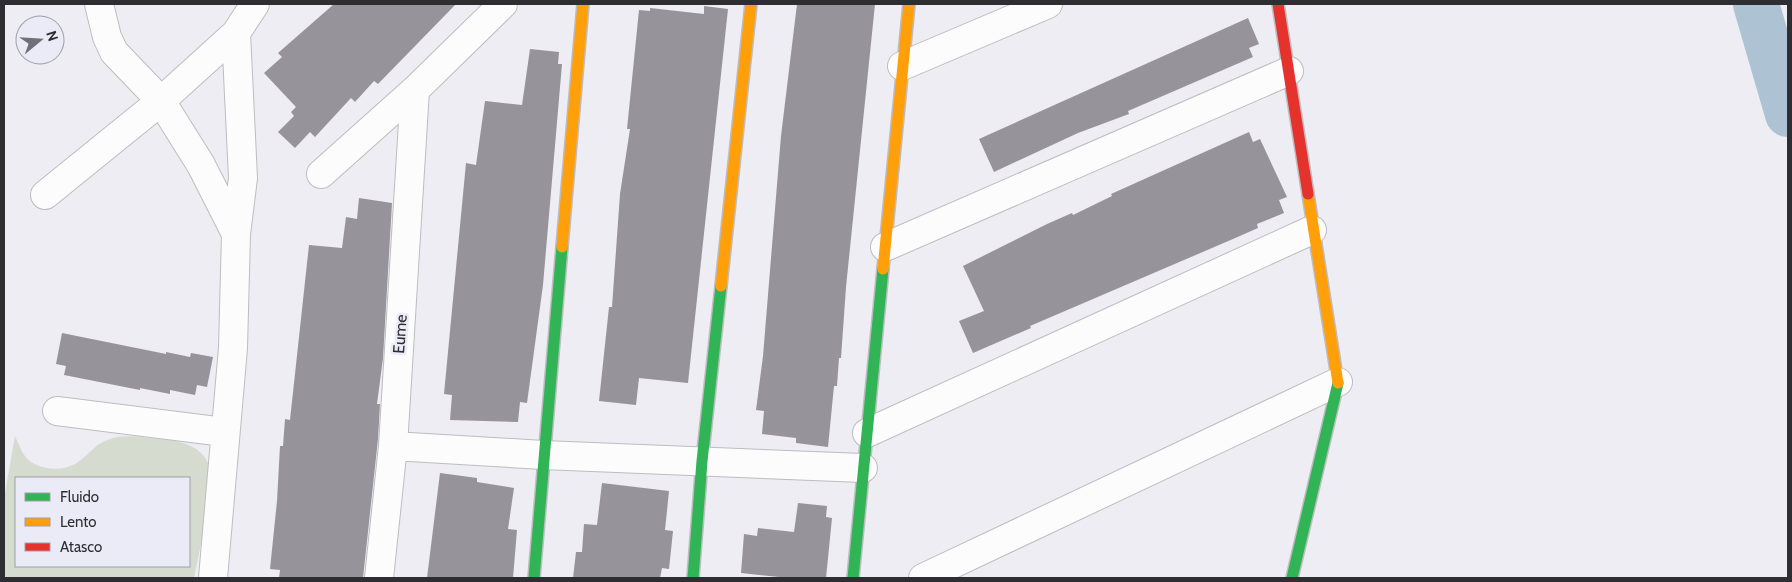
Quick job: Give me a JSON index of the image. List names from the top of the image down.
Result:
{
  "streets": {
    "street": ["Eume"]
  },
  "legend": ["Fluido", "Lento", "Atasco"],
  "north": "right"
}
